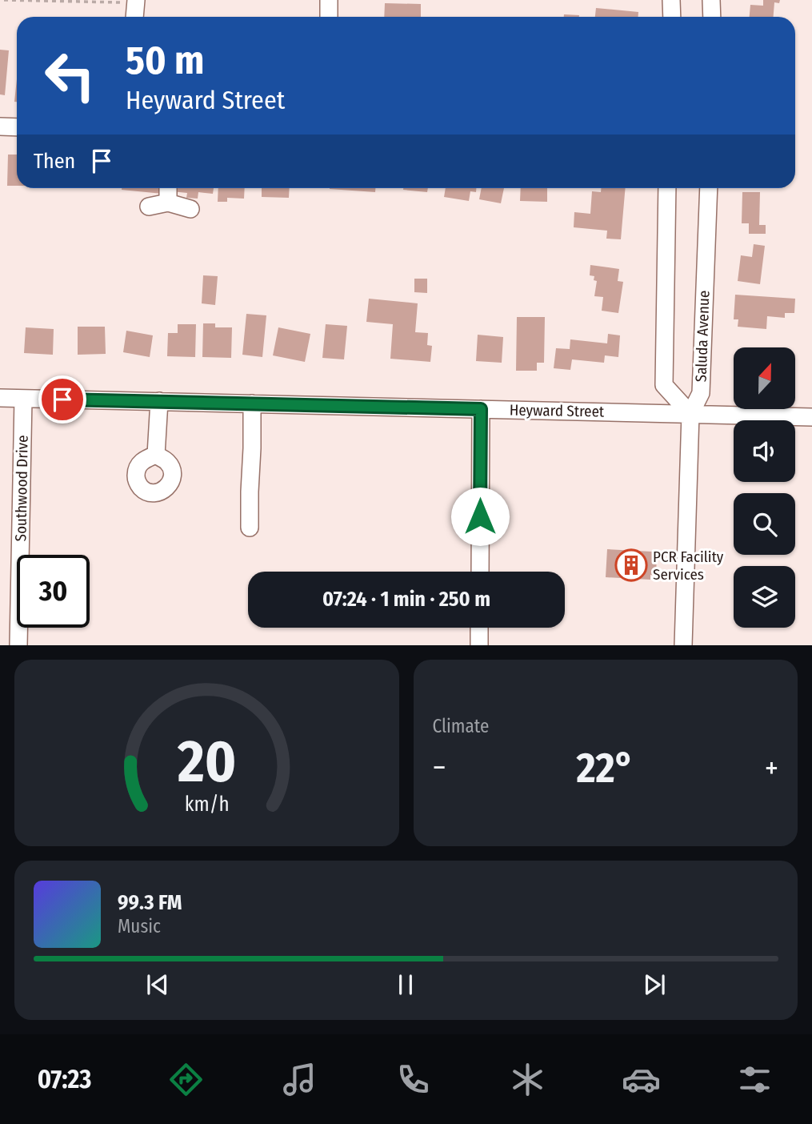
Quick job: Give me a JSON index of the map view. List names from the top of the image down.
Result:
{
  "streets": {
    "street": ["Saluda Avenue", "Heyward Street", "Southwood Drive"]
  },
  "crossings": [
    ["Saluda Avenue", "Heyward Street"],
    ["Heyward Street", "Southwood Drive"]
  ],
  "places": {
    "building": ["PCR Facility Services"]
  },
  "north": "top",
  "page": {
    "turn": ["50 m", "Heyward Street"],
    "then": "Then",
    "limit": "30",
    "trip": "07:24 · 1 min · 250 m",
    "tile": "Climate",
    "heat": ["−", "22°", "+"],
    "song": ["99.3 FM", "Music"],
    "tabs": "07:23",
    "gauge": ["20", "km/h"]
  }
}
